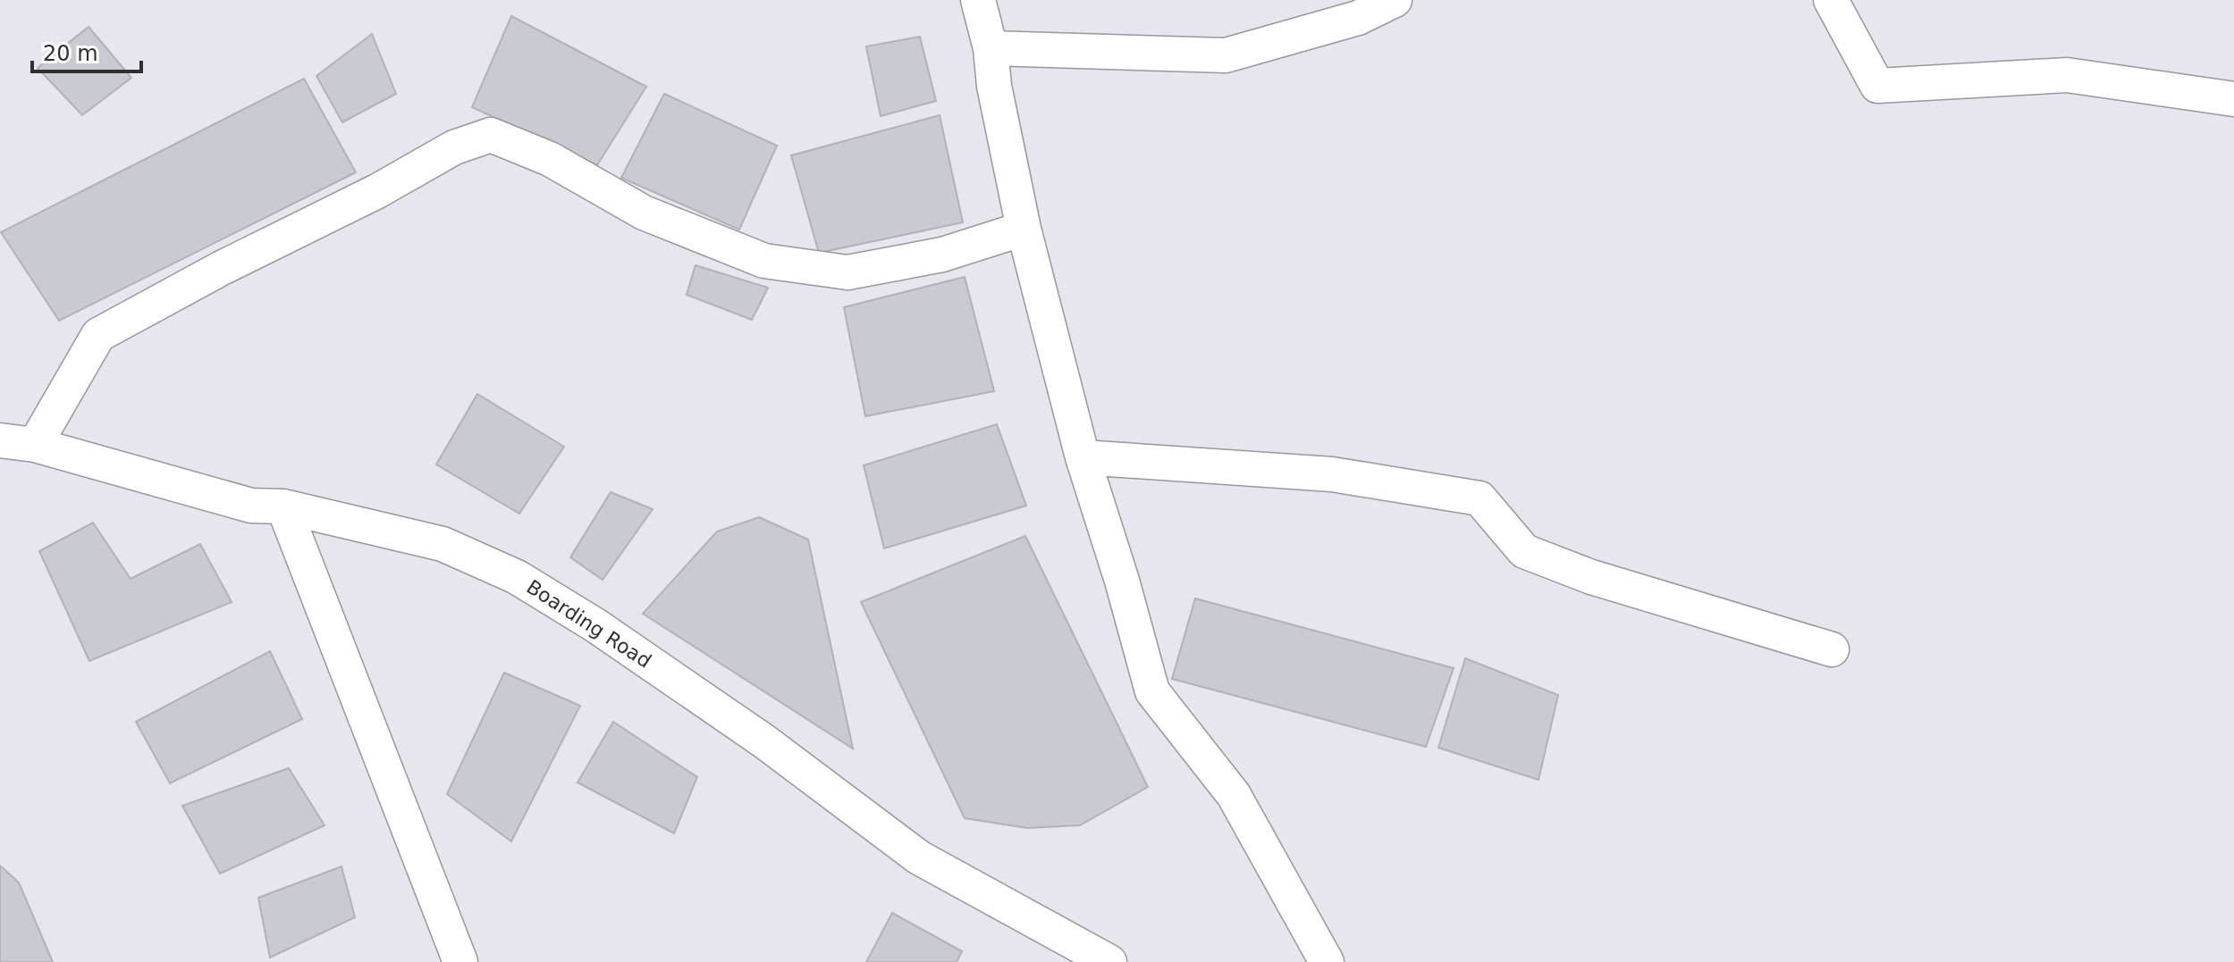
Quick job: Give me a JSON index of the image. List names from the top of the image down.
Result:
{
  "streets": {
    "street": ["Boarding Road"]
  },
  "scale_bar": "20 m"
}
